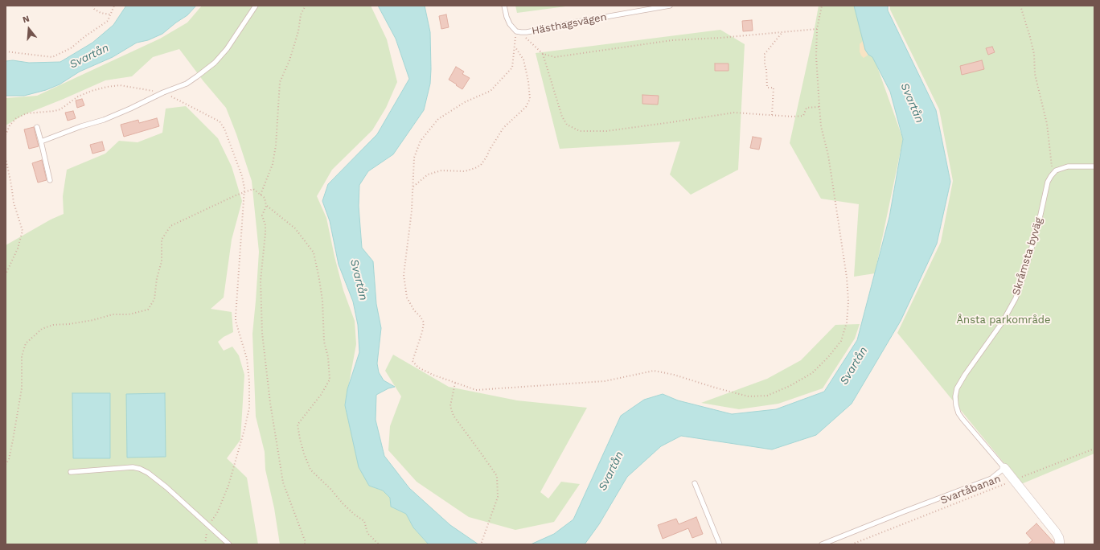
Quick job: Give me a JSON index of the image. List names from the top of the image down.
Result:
{
  "streets": {
    "street": ["Skråmsta byväg"],
    "lane": ["Hästhagsvägen"],
    "path": ["Svartåbanan"]
  },
  "crossings": [
    ["Skråmsta byväg", "Svartåbanan"]
  ],
  "water": ["Svartån"],
  "parks": ["Ånsta parkområde"],
  "north": "top"
}
